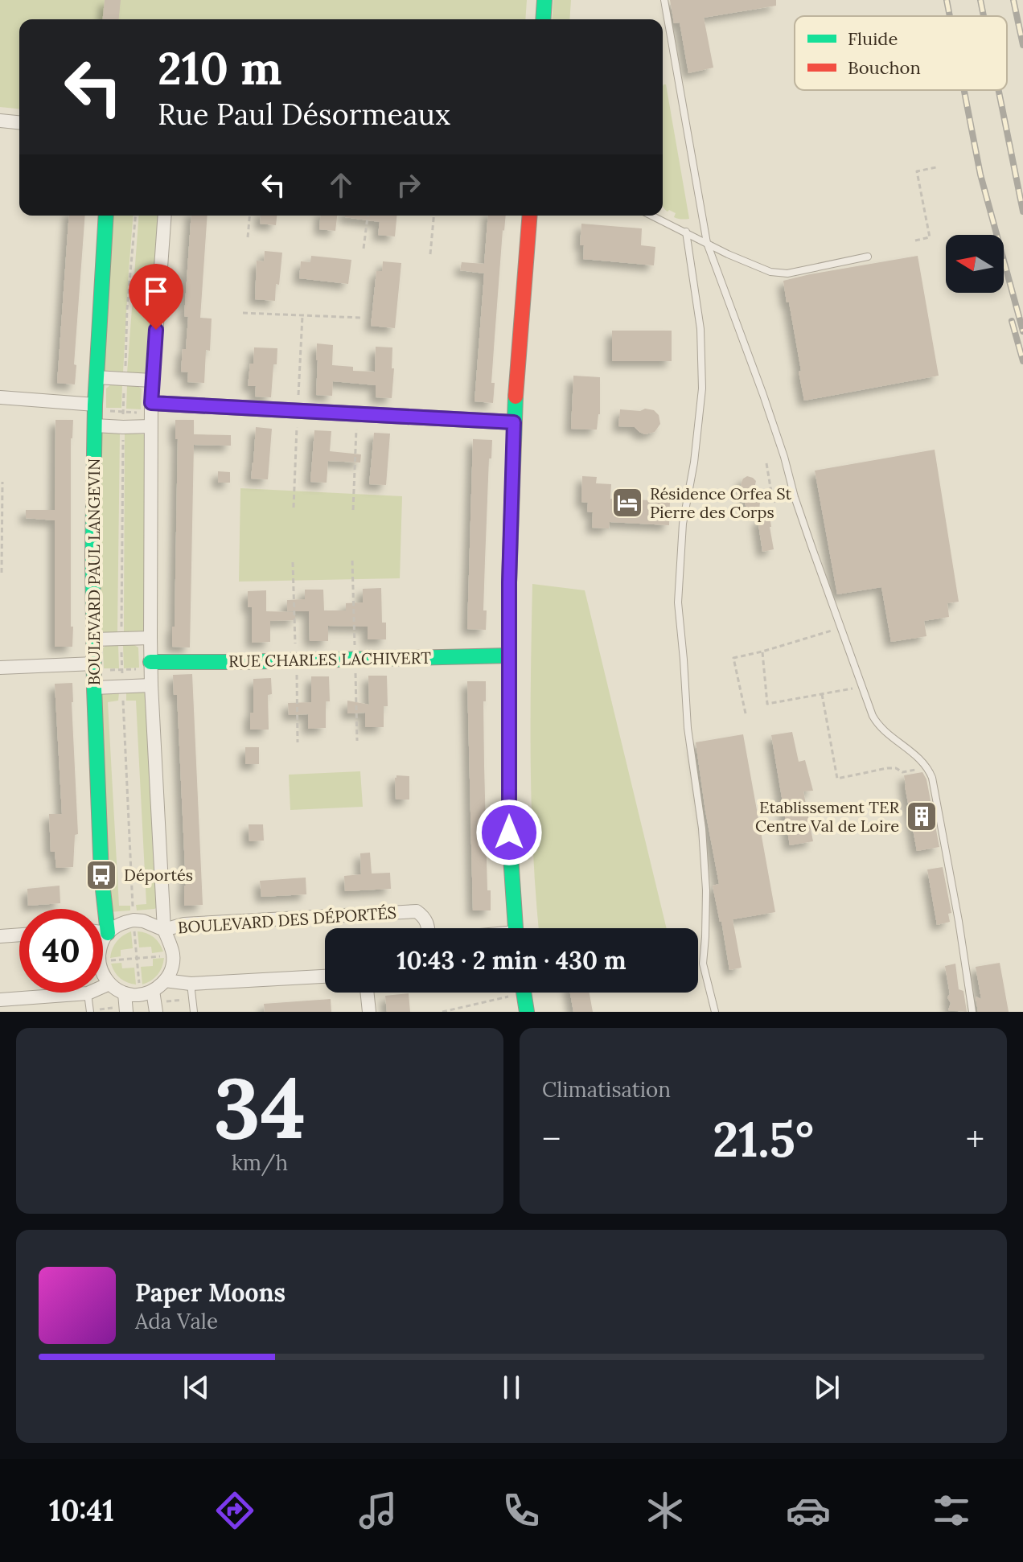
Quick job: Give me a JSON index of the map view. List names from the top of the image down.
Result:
{
  "streets": {
    "street": ["BOULEVARD PAUL LANGEVIN", "RUE CHARLES LACHIVERT", "BOULEVARD DES DÉPORTÉS"]
  },
  "places": {
    "hotel": ["Résidence Orfea St Pierre des Corps"],
    "building": ["Etablissement TER Centre Val de Loire"],
    "bus stop": ["Déportés"]
  },
  "legend": ["Fluide", "Bouchon"],
  "north": "left",
  "page": {
    "turn": ["210 m", "Rue Paul Désormeaux"],
    "limit": "40",
    "trip": "10:43 · 2 min · 430 m",
    "tile": [
      ["34", "km/h"],
      "Climatisation"
    ],
    "heat": ["−", "21.5°", "+"],
    "song": ["Paper Moons", "Ada Vale"],
    "tabs": "10:41"
  }
}
